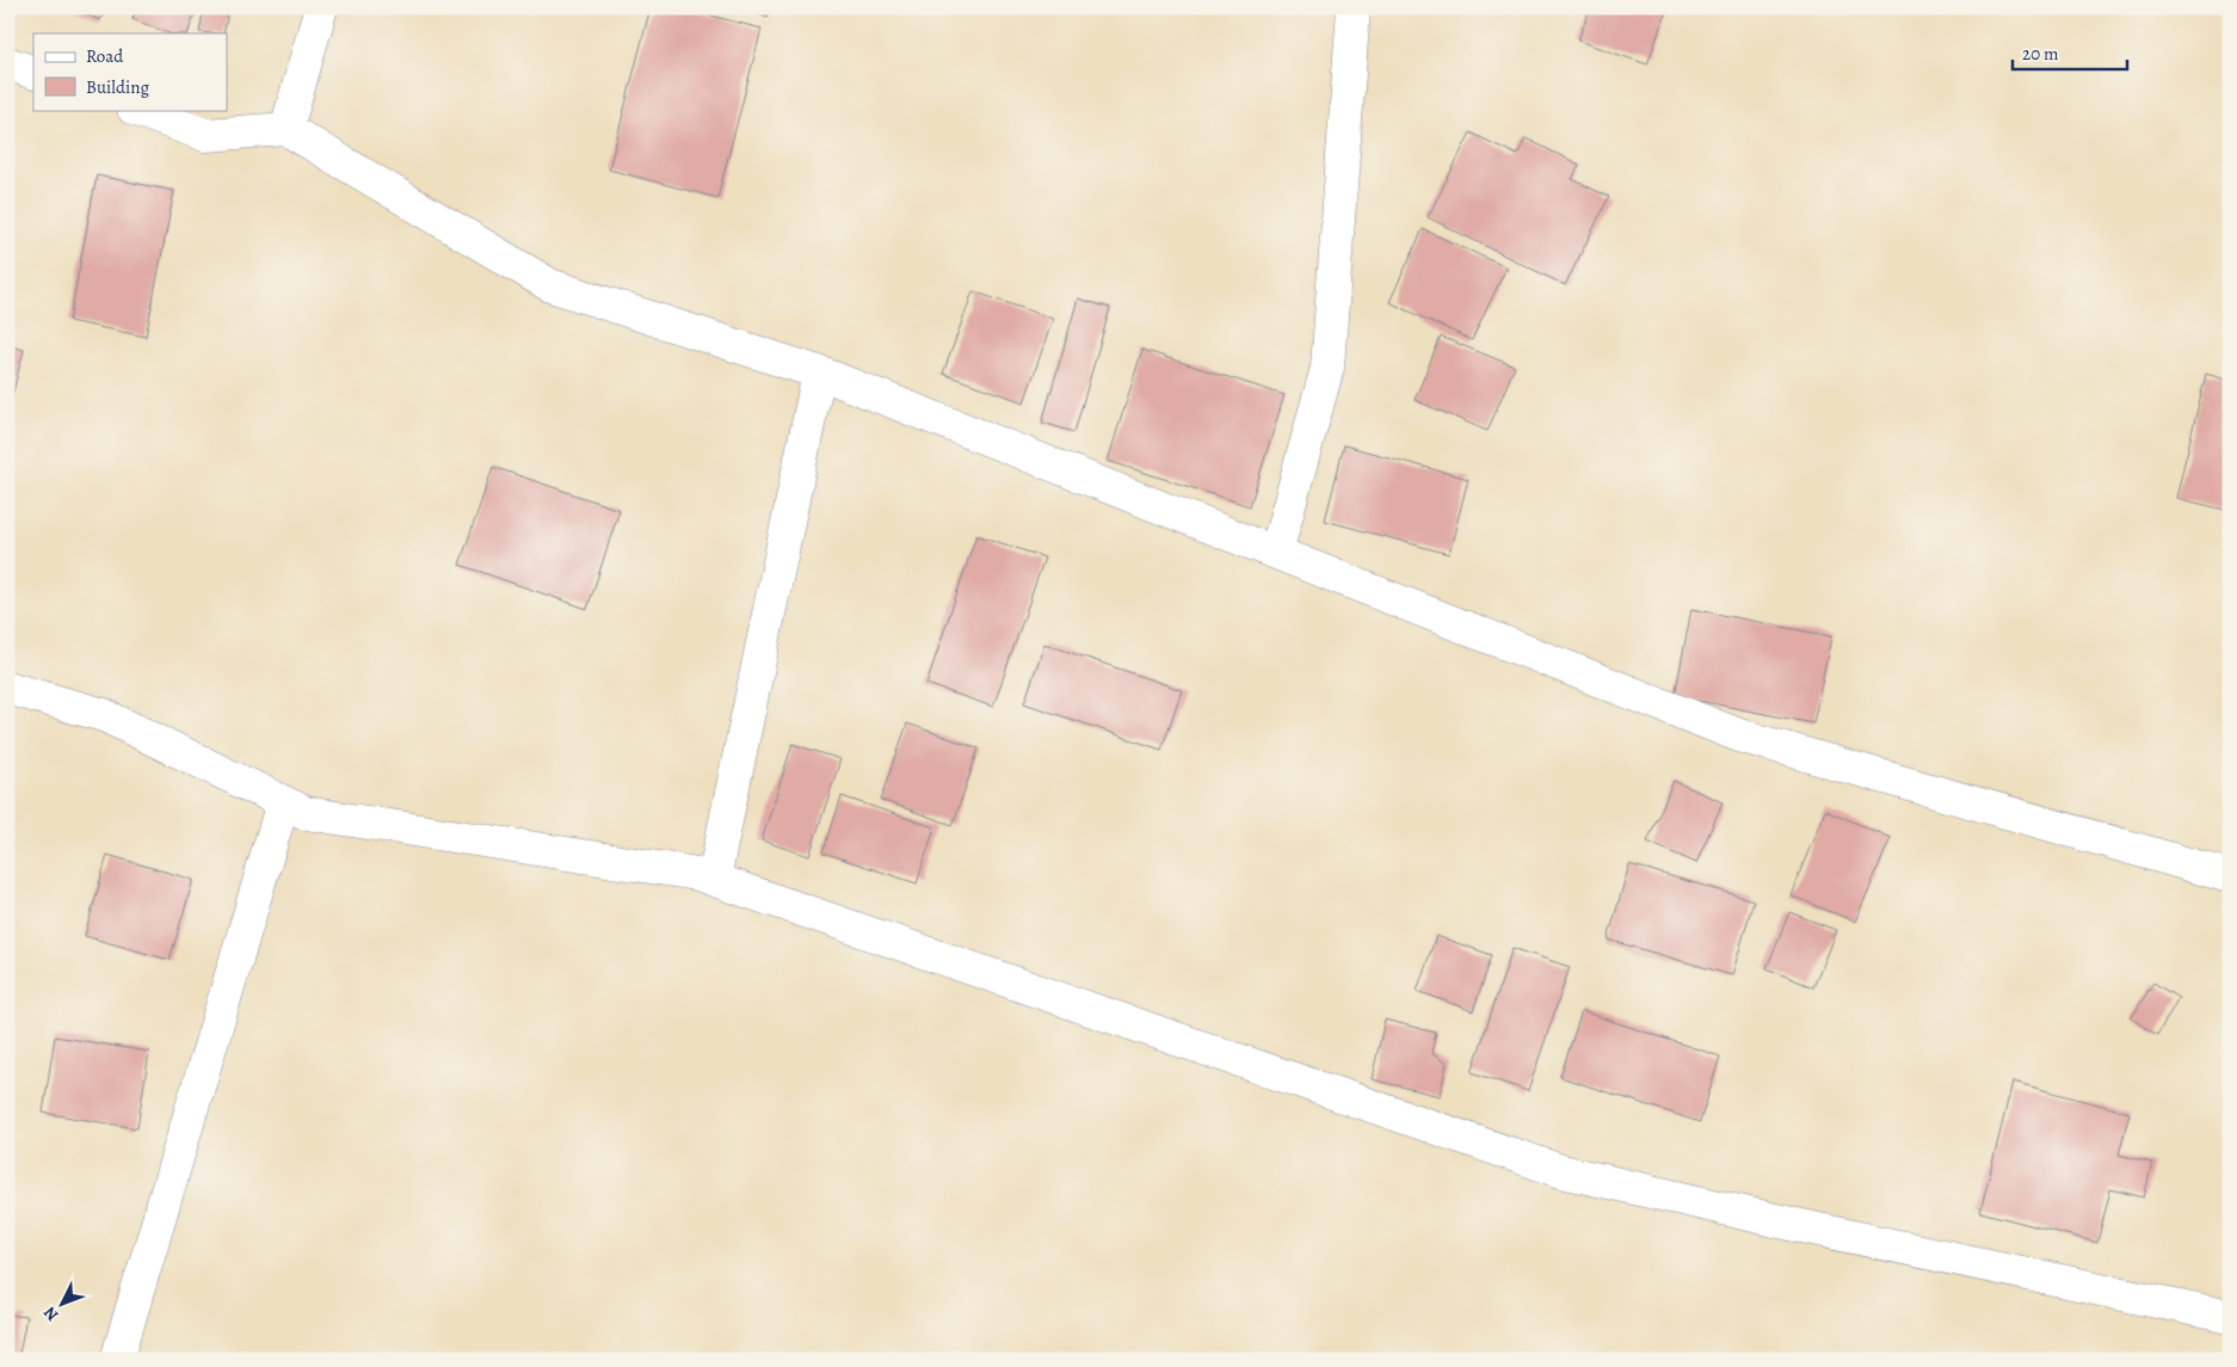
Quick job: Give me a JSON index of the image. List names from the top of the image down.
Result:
{
  "legend": ["Road", "Building"],
  "scale_bar": "20 m",
  "north": "bottom left"
}
